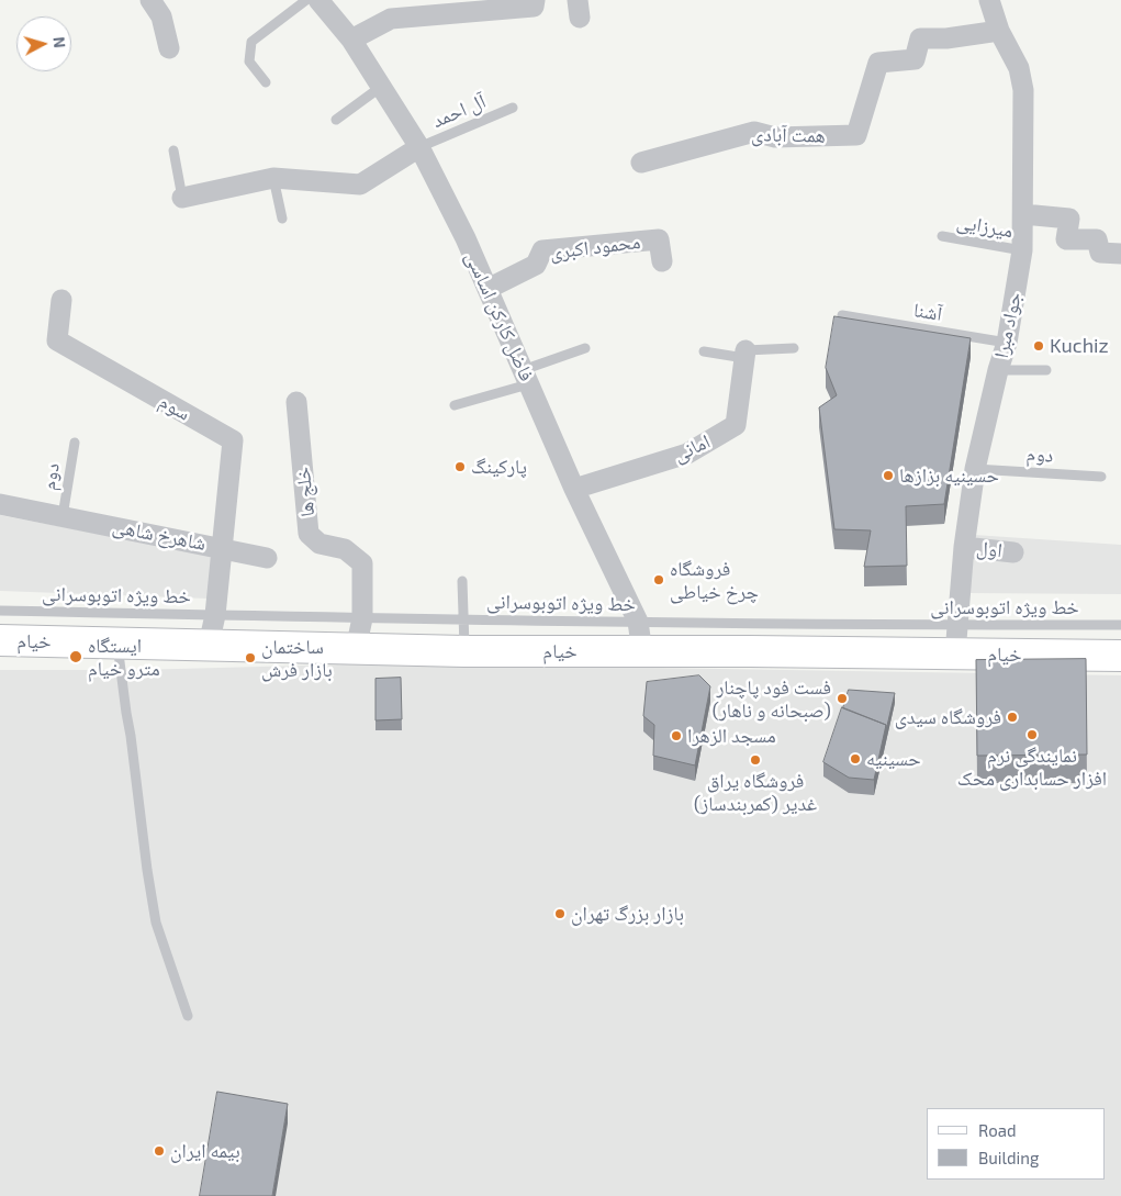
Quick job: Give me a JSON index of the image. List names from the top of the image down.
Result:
{
  "streets": {
    "main road": ["خیام"],
    "street": [
      "همت آبادی",
      "محمود اکبری",
      "فاضل کارکن اساسی",
      "جواد مبرا",
      "سوم",
      "امانی",
      "خلج ها",
      "شاهرخ شاهی",
      "اول"
    ],
    "lane": [
      "آل احمد",
      "میرزایی",
      "آشنا",
      "دوم",
      "خط ویژه اتوبوسرانی"
    ]
  },
  "crossings": [
    ["آل احمد", "فاضل کارکن اساسی"],
    ["همت آبادی", "جواد مبرا"],
    ["میرزایی", "جواد مبرا"],
    ["محمود اکبری", "فاضل کارکن اساسی"],
    ["آشنا", "جواد مبرا"],
    ["فاضل کارکن اساسی", "امانی"],
    ["فاضل کارکن اساسی", "خط ویژه اتوبوسرانی"],
    ["فاضل کارکن اساسی", "خیام"],
    ["جواد مبرا", "دوم"],
    ["جواد مبرا", "اول"],
    ["جواد مبرا", "خط ویژه اتوبوسرانی"],
    ["جواد مبرا", "خیام"],
    ["سوم", "شاهرخ شاهی"],
    ["دوم", "شاهرخ شاهی"],
    ["خلج ها", "خط ویژه اتوبوسرانی"],
    ["خلج ها", "خیام"],
    ["شاهرخ شاهی", "خط ویژه اتوبوسرانی"],
    ["شاهرخ شاهی", "خیام"],
    ["خط ویژه اتوبوسرانی", "خیام"]
  ],
  "places": [
    "Kuchiz",
    "پارکینگ",
    "حسینیه بزازها",
    "فروشگاه چرخ خیاطی",
    "ایستگاه مترو خیام",
    "ساختمان بازار فرش",
    "فست فود پاچنار (صبحانه و ناهار)",
    "فروشگاه سیدی",
    "نمایندگی نرم افزار حسابداری محک",
    "مسجد الزهرا",
    "حسینیه",
    "فروشگاه یراق غدیر (کمربندساز)",
    "بازار بزرگ تهران",
    "بیمه ایران"
  ],
  "legend": ["Road", "Building"],
  "north": "right"
}
